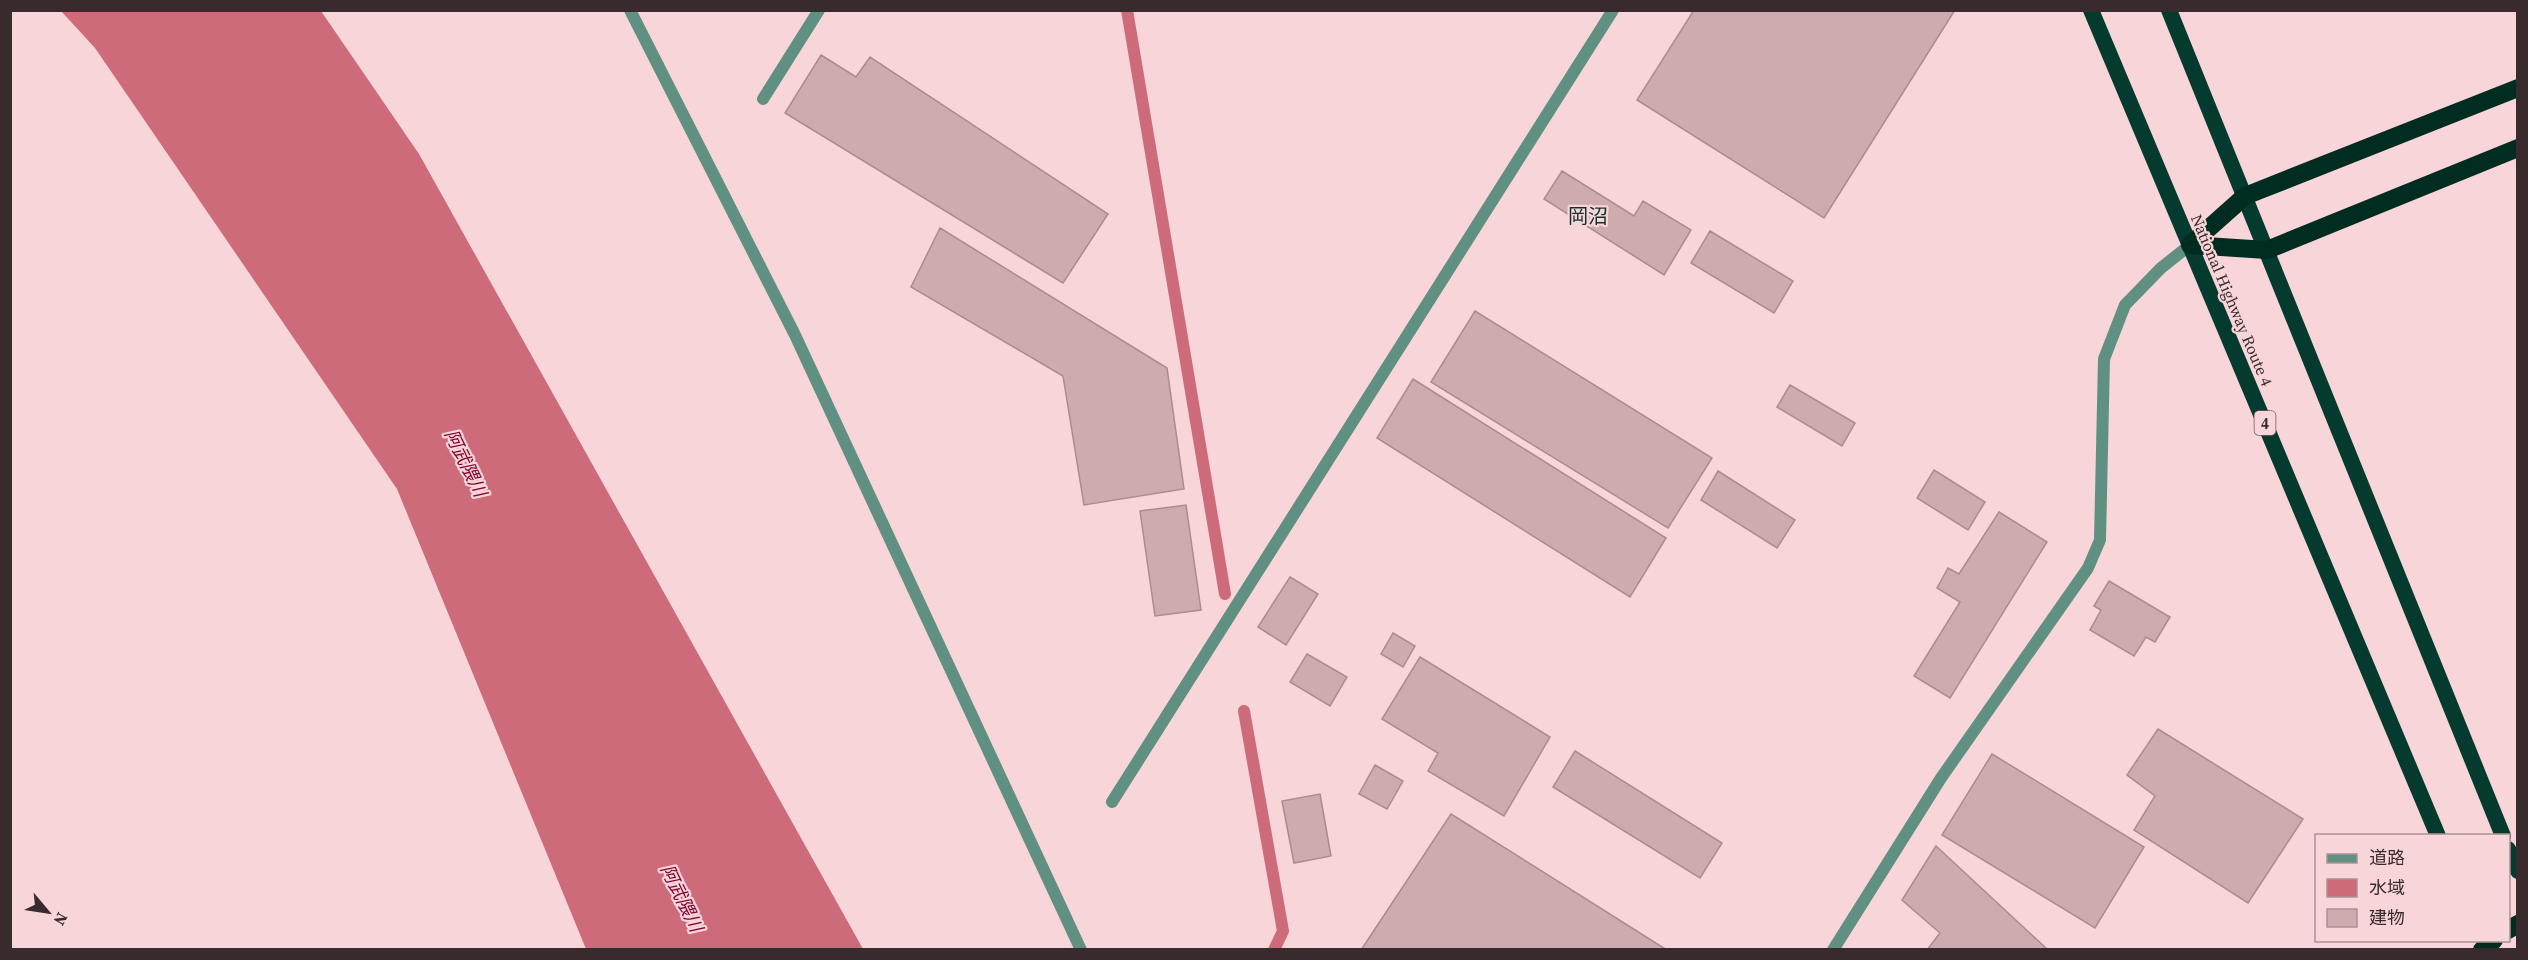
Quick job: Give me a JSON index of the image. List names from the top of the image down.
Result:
{
  "streets": {
    "highway": ["National Highway Route 4", "4"]
  },
  "districts": ["岡沼"],
  "water": ["阿武隈川"],
  "legend": ["道路", "水域", "建物"],
  "north": "bottom right"
}
